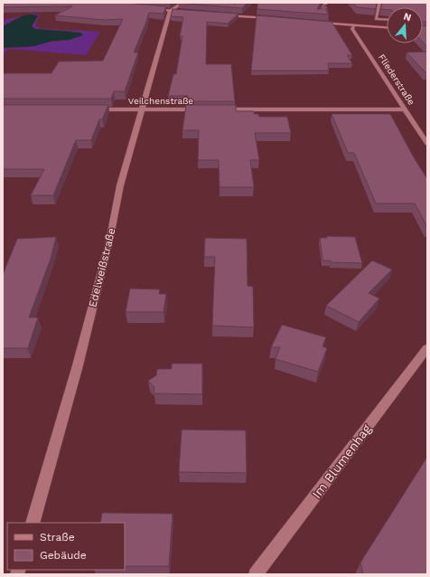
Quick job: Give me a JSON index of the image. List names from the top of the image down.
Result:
{
  "streets": {
    "street": [
      "Fliederstraße",
      "Veilchenstraße",
      "Edelweißstraße",
      "Im Blumenhag"
    ]
  },
  "crossings": [
    ["Veilchenstraße", "Edelweißstraße"]
  ],
  "legend": ["Straße", "Gebäude"],
  "north": "top"
}
